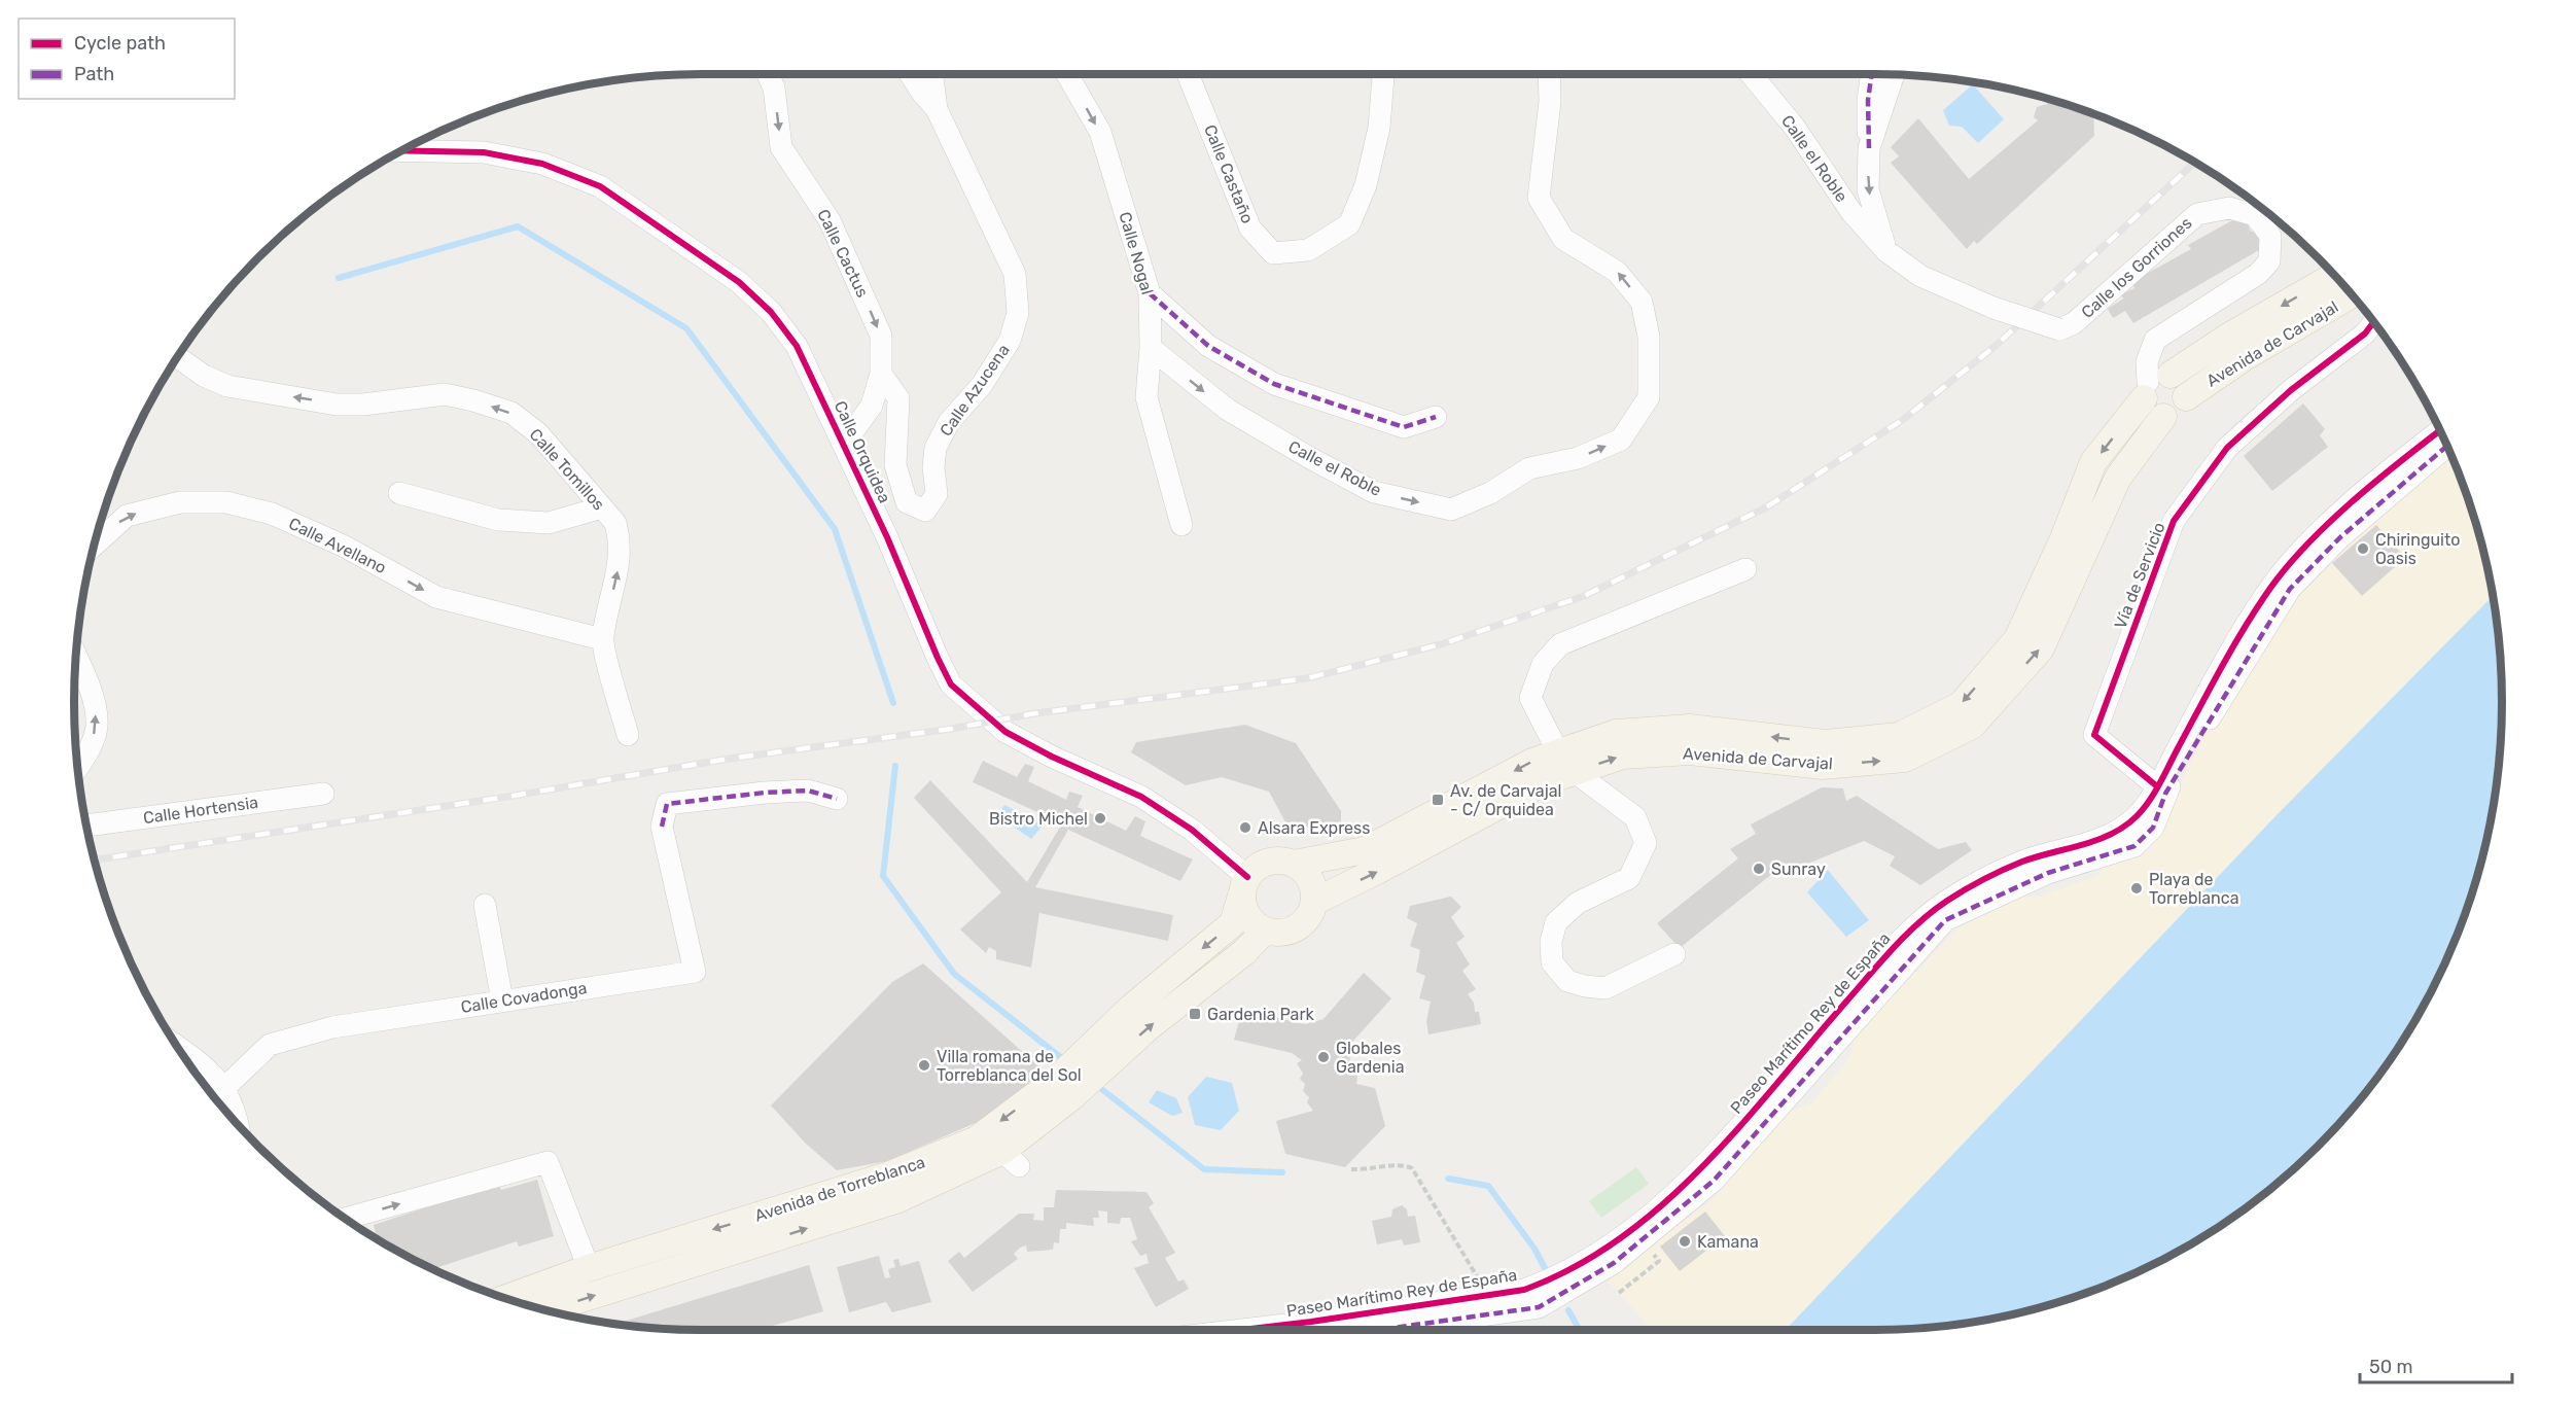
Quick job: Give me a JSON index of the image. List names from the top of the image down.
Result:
{
  "streets": {
    "main road": ["Avenida de Carvajal", "Avenida de Torreblanca"],
    "street": [
      "Calle el Roble",
      "Calle Castaño",
      "Calle Cactus",
      "Calle Nogal",
      "Calle los Gorriones",
      "Calle Azucena",
      "Calle Orquidea",
      "Calle Tomillos",
      "Calle Avellano",
      "Vía de Servicio",
      "Calle Hortensia",
      "Calle Covadonga",
      "Paseo Marítimo Rey de España"
    ]
  },
  "crossings": [
    ["Calle el Roble", "Calle Nogal"],
    ["Calle el Roble", "Calle los Gorriones"],
    ["Calle Cactus", "Calle Azucena"],
    ["Calle Cactus", "Calle Orquidea"],
    ["Calle los Gorriones", "Avenida de Carvajal"],
    ["Avenida de Carvajal", "Calle Orquidea"],
    ["Avenida de Carvajal", "Avenida de Torreblanca"],
    ["Calle Orquidea", "Avenida de Torreblanca"],
    ["Calle Tomillos", "Calle Avellano"],
    ["Vía de Servicio", "Paseo Marítimo Rey de España"]
  ],
  "one_way": ["Calle Cactus", "Calle Nogal", "Calle Tomillos"],
  "places": {
    "other": [
      "Chiringuito Oasis",
      "Bistro Michel",
      "Alsara Express",
      "Sunray",
      "Playa de Torreblanca",
      "Globales Gardenia",
      "Villa romana de Torreblanca del Sol",
      "Kamana"
    ],
    "transit": ["Av. de Carvajal - C/ Orquidea", "Gardenia Park"]
  },
  "legend": ["Cycle path", "Path"],
  "scale_bar": "50 m"
}
